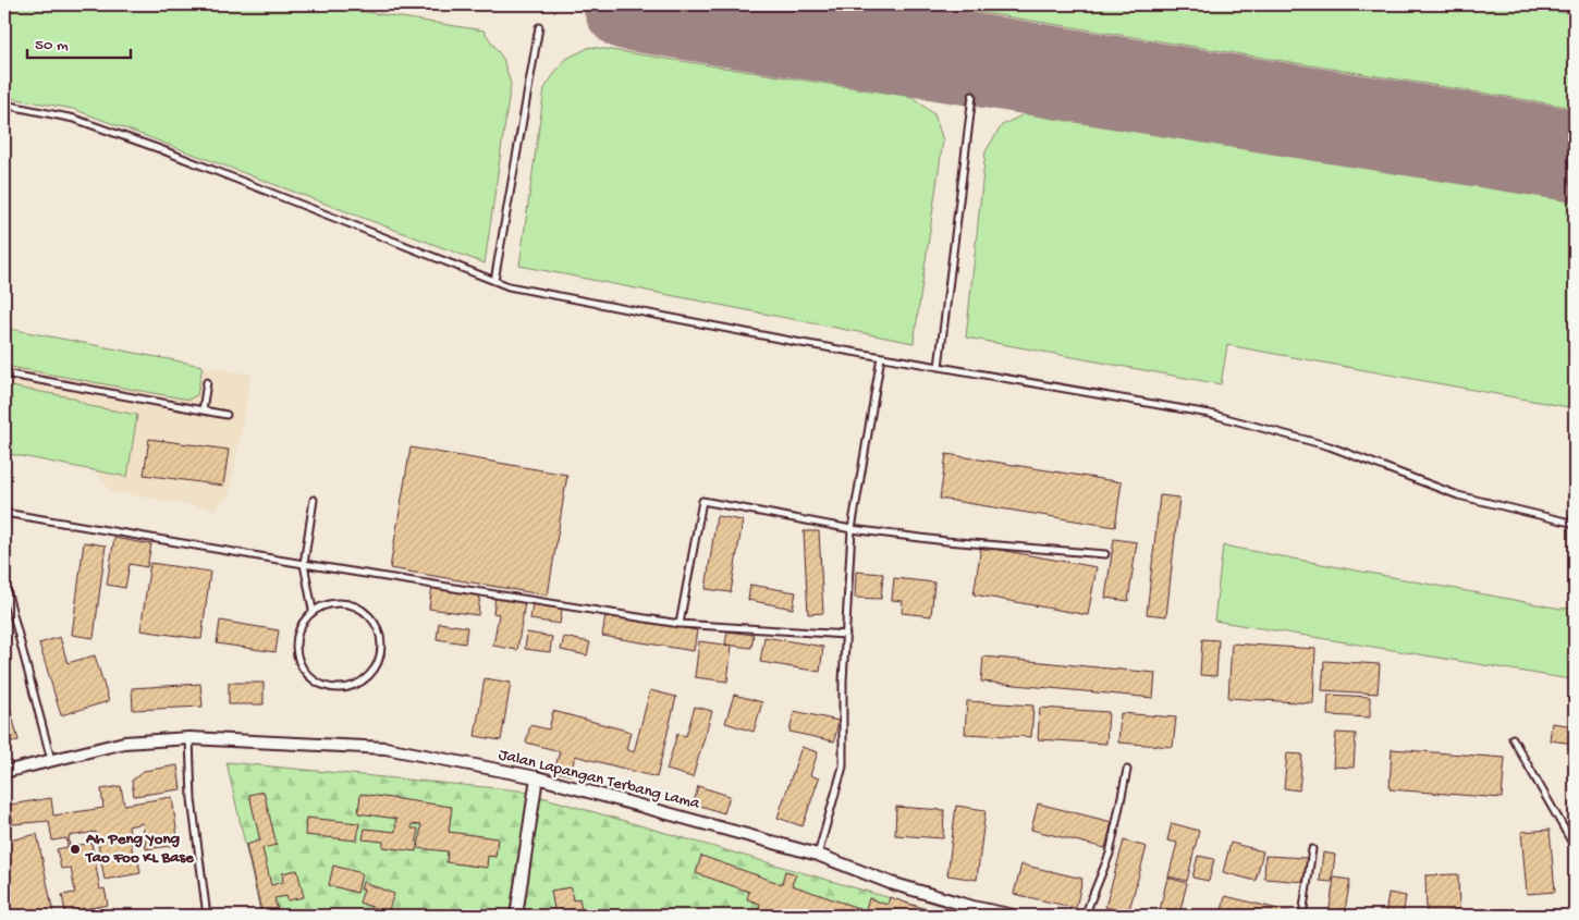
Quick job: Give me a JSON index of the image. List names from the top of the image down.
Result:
{
  "streets": {
    "street": ["Jalan Lapangan Terbang Lama"]
  },
  "places": ["Ah Peng Yong Tao Foo KL Base"],
  "scale_bar": "50 m"
}
